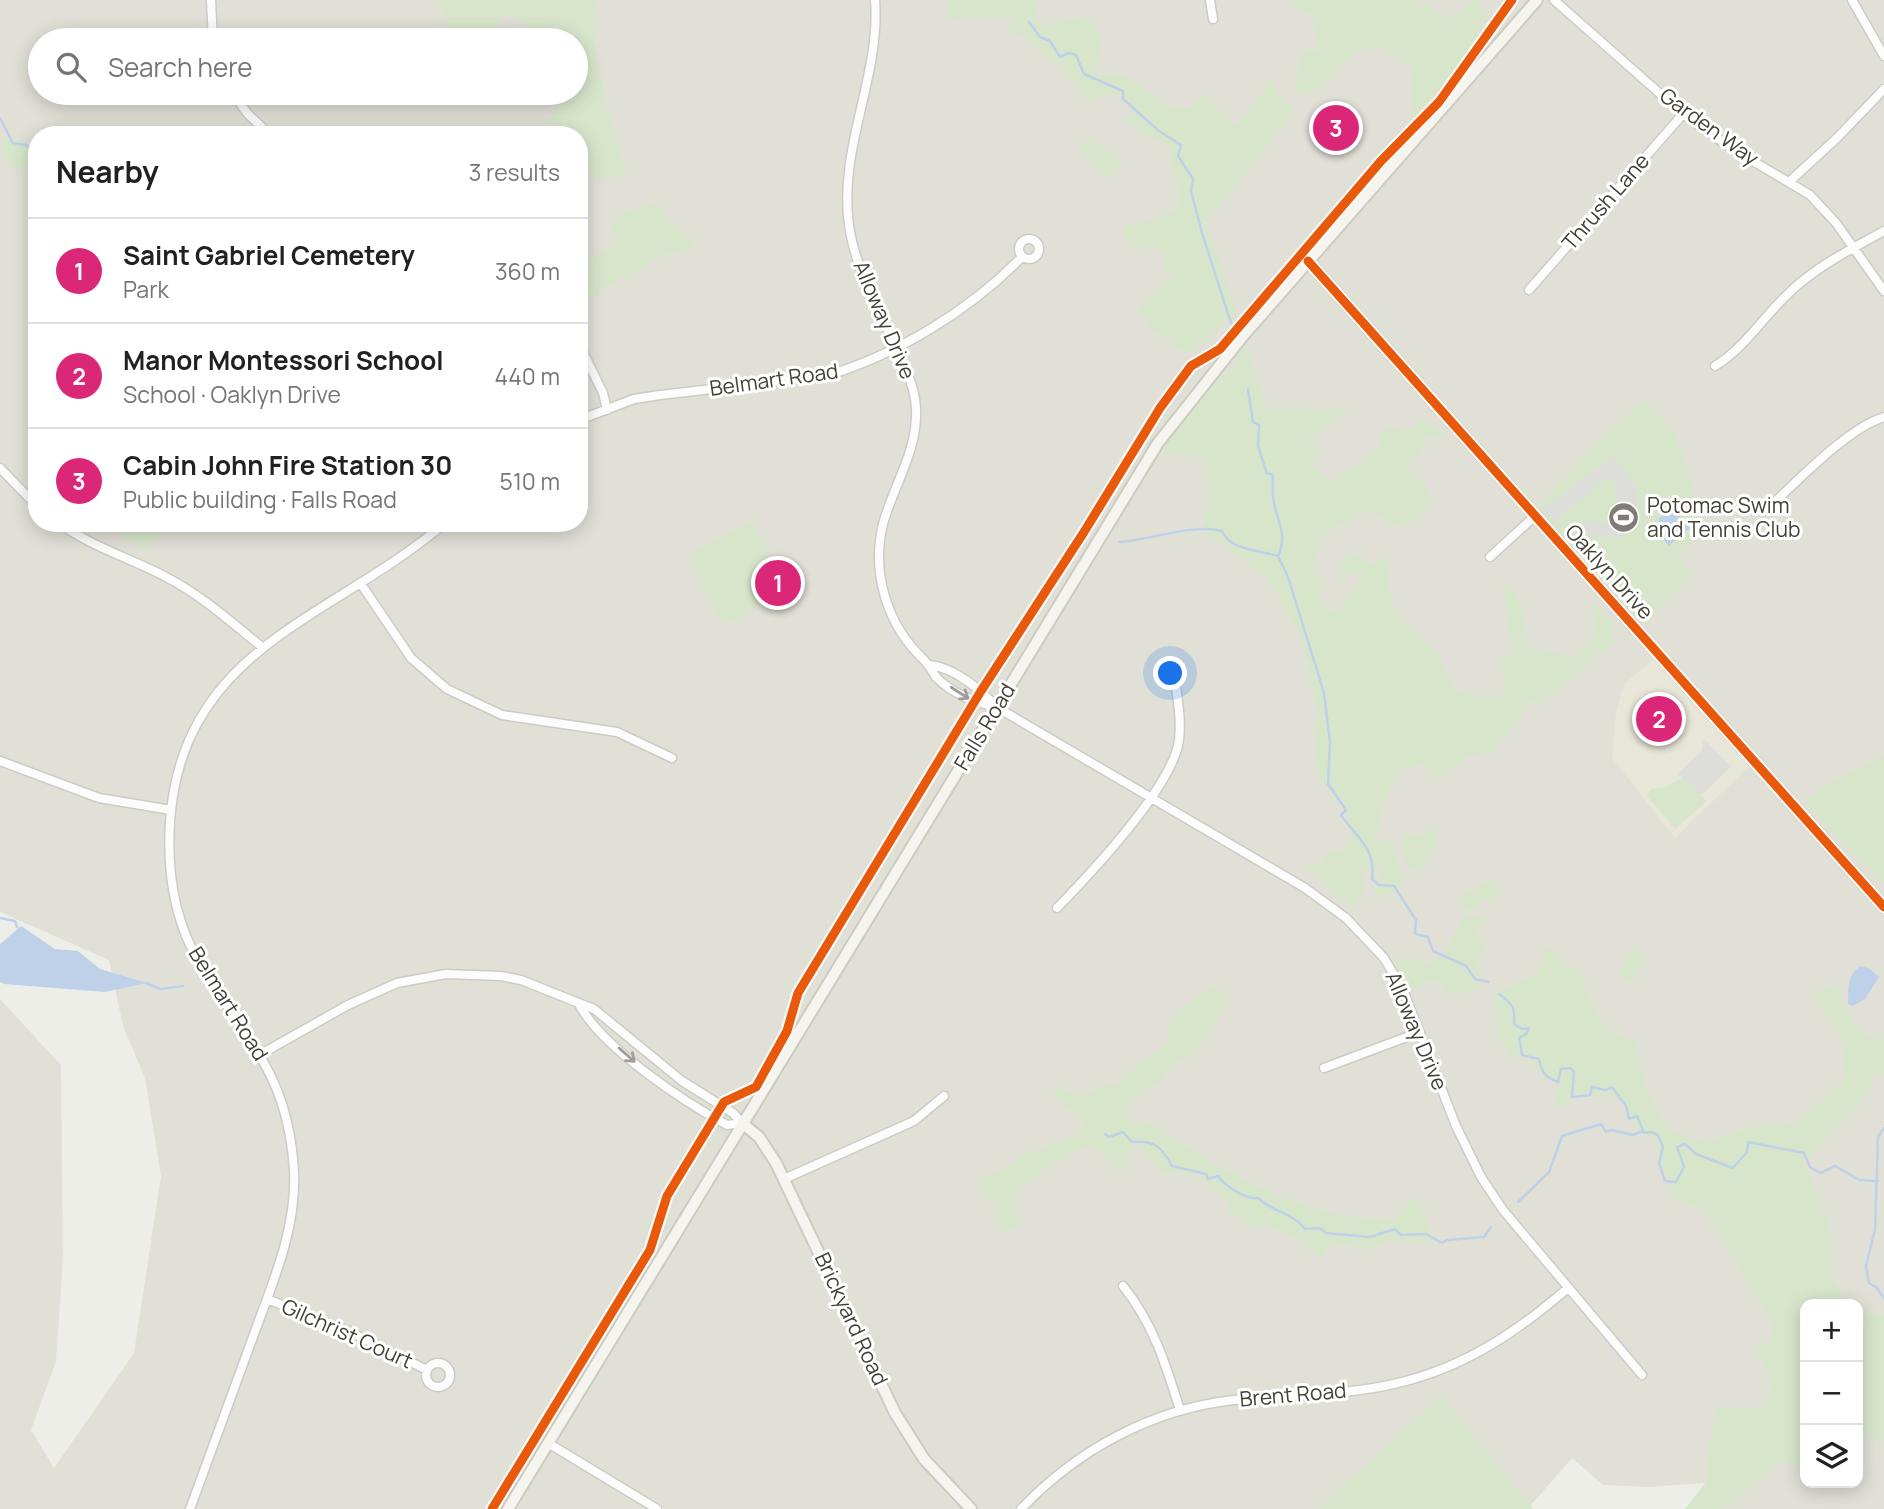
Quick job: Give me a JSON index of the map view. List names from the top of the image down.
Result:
{
  "streets": {
    "main road": ["Oaklyn Drive", "Falls Road", "Brickyard Road"],
    "street": [
      "Garden Way",
      "Thrush Lane",
      "Alloway Drive",
      "Belmart Road",
      "Gilchrist Court",
      "Brent Road"
    ]
  },
  "crossings": [
    ["Garden Way", "Thrush Lane"],
    ["Alloway Drive", "Belmart Road"],
    ["Alloway Drive", "Falls Road"],
    ["Alloway Drive", "Brent Road"],
    ["Belmart Road", "Brickyard Road"],
    ["Belmart Road", "Gilchrist Court"],
    ["Oaklyn Drive", "Falls Road"],
    ["Falls Road", "Brickyard Road"]
  ],
  "places": {
    "sports": ["Potomac Swim and Tennis Club"]
  },
  "page": {
    "search": "Search here",
    "pins": ["3", "1", "2"],
    "heading": ["Nearby", "3 results"],
    "list": [
      {
        "mark": "1",
        "name": "Saint Gabriel Cemetery",
        "note": "Park",
        "value": "360 m"
      },
      {
        "mark": "2",
        "name": "Manor Montessori School",
        "note": "School · Oaklyn Drive",
        "value": "440 m"
      },
      {
        "mark": "3",
        "name": "Cabin John Fire Station 30",
        "note": "Public building · Falls Road",
        "value": "510 m"
      }
    ],
    "map_buttons": ["+", "−"]
  }
}
